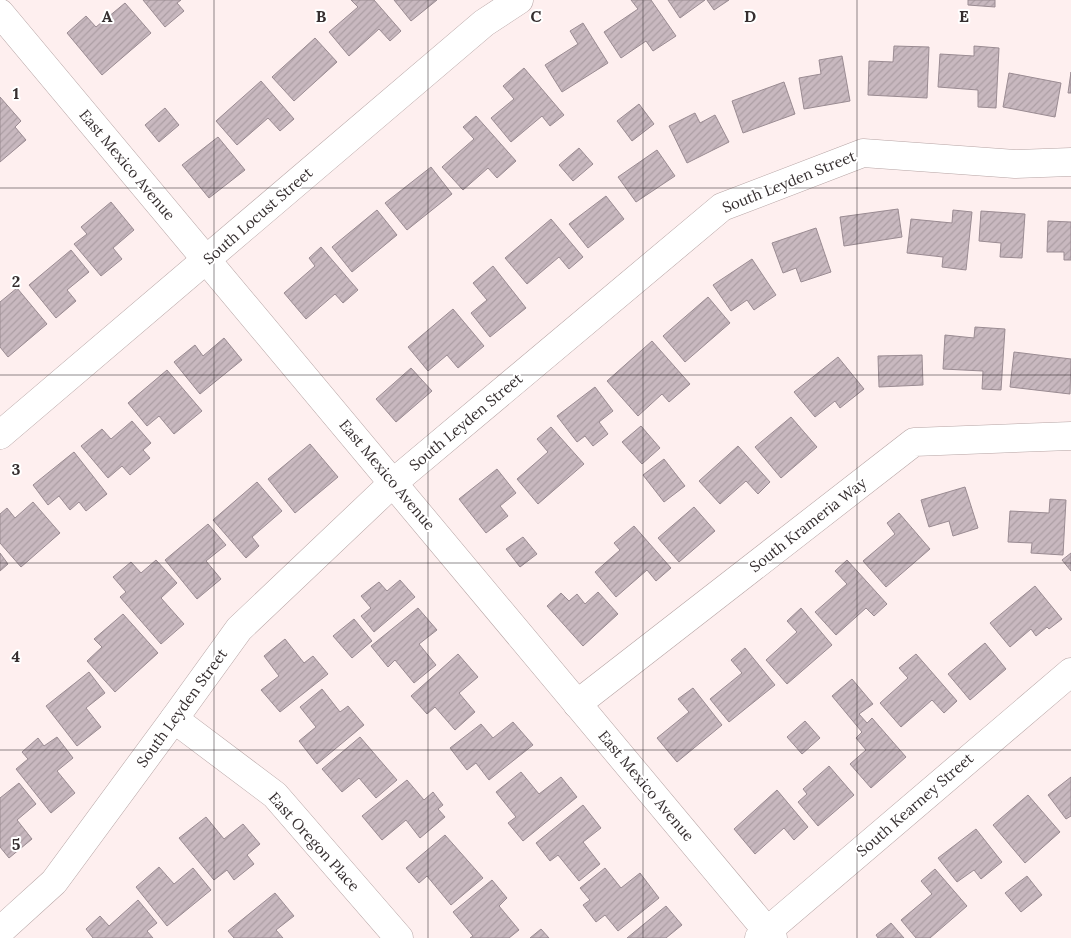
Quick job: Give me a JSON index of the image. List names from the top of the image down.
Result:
{
  "streets": {
    "street": [
      "East Mexico Avenue",
      "South Leyden Street",
      "South Locust Street",
      "South Krameria Way",
      "South Kearney Street",
      "East Oregon Place"
    ]
  },
  "crossings": [
    ["East Mexico Avenue", "South Leyden Street"],
    ["East Mexico Avenue", "South Locust Street"],
    ["East Mexico Avenue", "South Krameria Way"],
    ["East Mexico Avenue", "South Kearney Street"],
    ["South Leyden Street", "East Oregon Place"]
  ],
  "grid": {
    "columns": [
      "A",
      "B",
      "C",
      "D",
      "E"
    ],
    "rows": [
      "1",
      "2",
      "3",
      "4",
      "5"
    ]
  }
}
